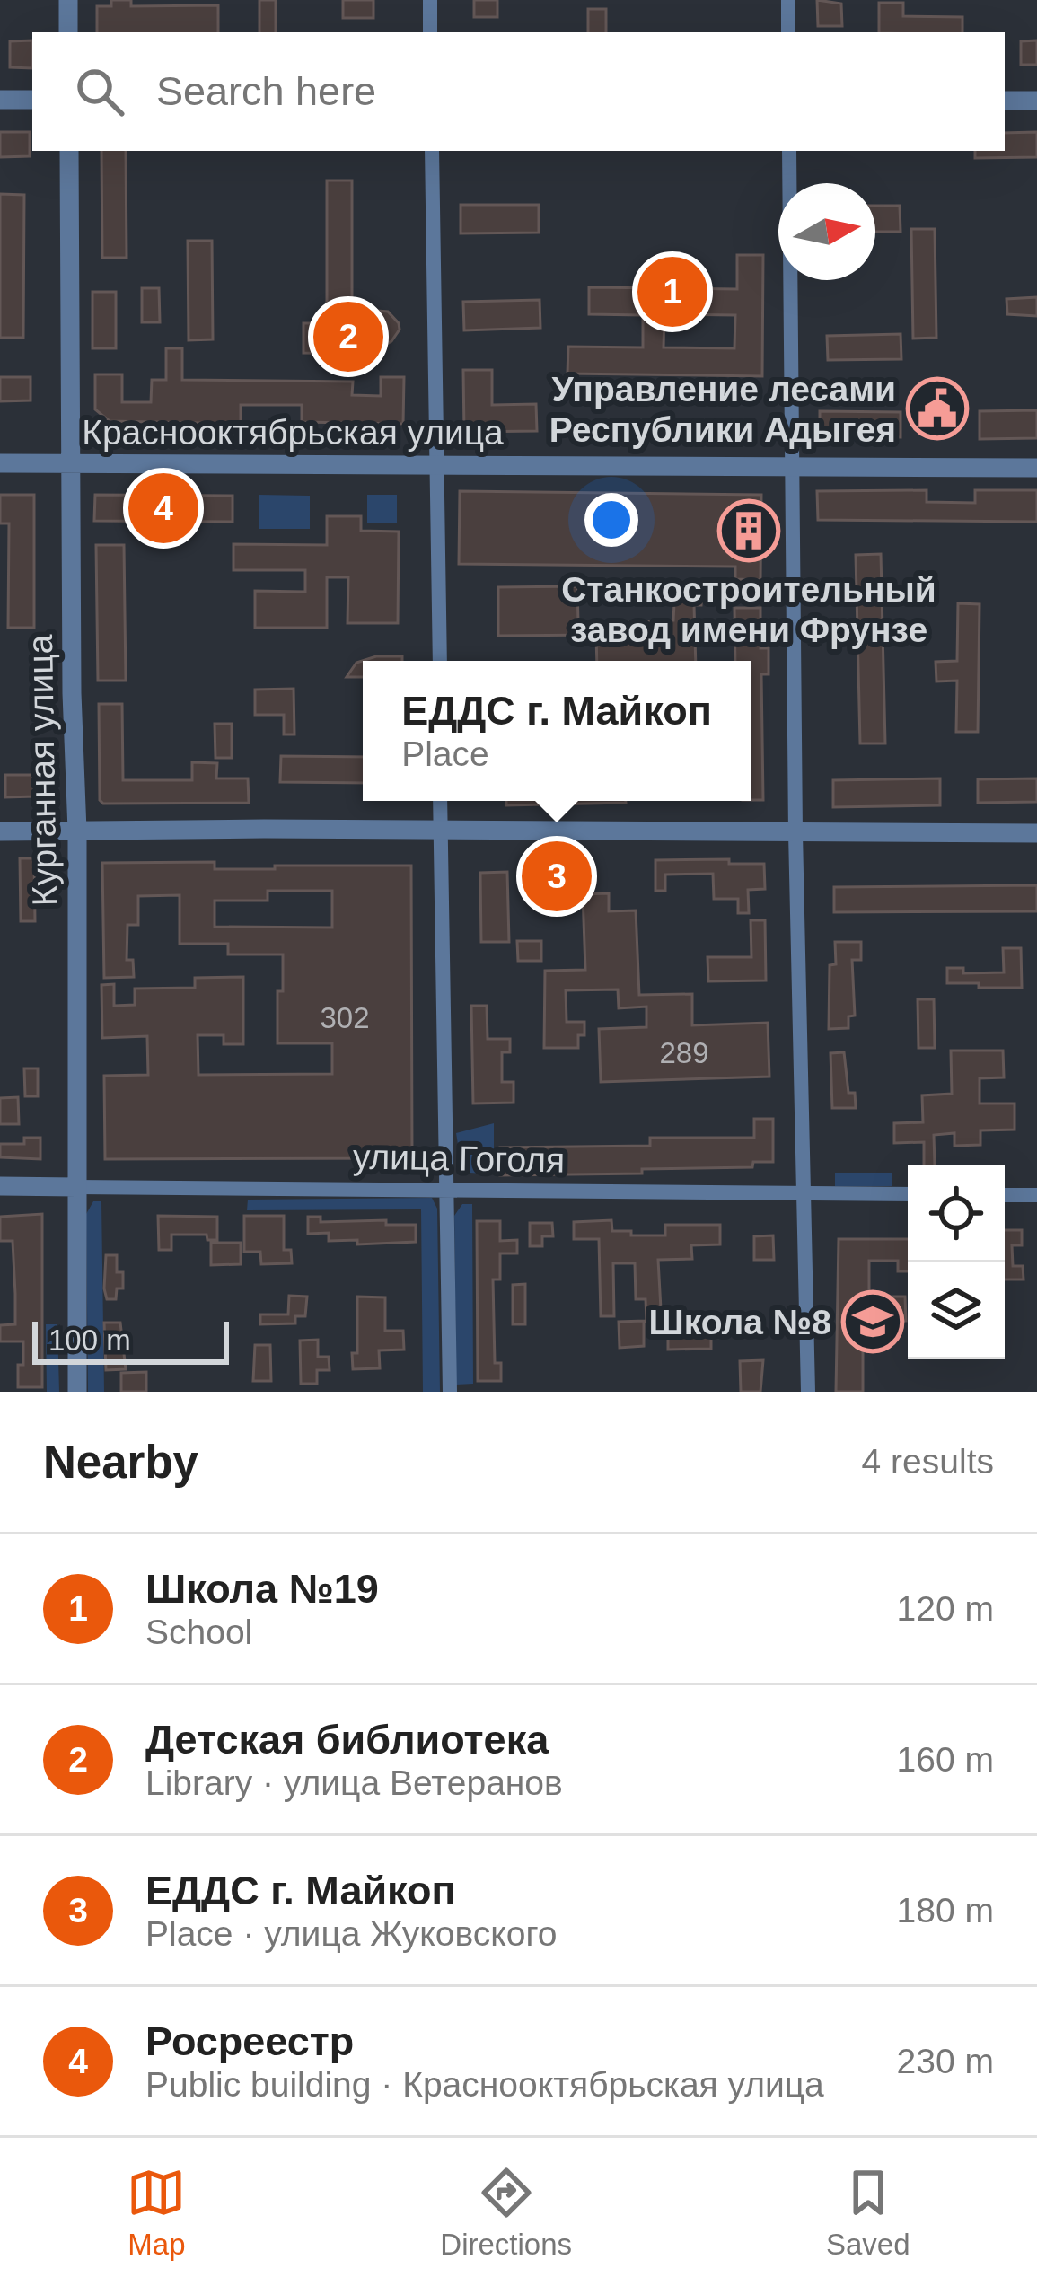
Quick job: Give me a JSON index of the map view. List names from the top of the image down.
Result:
{
  "streets": {
    "street": ["Краснооктябрьская улица", "Курганная улица", "улица Гоголя"]
  },
  "crossings": [
    ["Краснооктябрьская улица", "Курганная улица"],
    ["Курганная улица", "улица Гоголя"]
  ],
  "places": {
    "public building": ["Управление лесами Республики Адыгея"],
    "building": ["Станкостроительный завод имени Фрунзе"],
    "school or university": ["Школа №8"]
  },
  "house_numbers": ["302", "289"],
  "scale_bar": "100 m",
  "north": "right",
  "page": {
    "search": "Search here",
    "pins": [
      "1",
      "2",
      "4",
      "3"
    ],
    "popup": ["ЕДДС г. Майкоп", "Place"],
    "scale": "100 m",
    "heading": ["Nearby", "4 results"],
    "list": [
      {
        "mark": "1",
        "name": "Школа №19",
        "note": "School",
        "value": "120 m"
      },
      {
        "mark": "2",
        "name": "Детская библиотека",
        "note": "Library · улица Ветеранов",
        "value": "160 m"
      },
      {
        "mark": "3",
        "name": "ЕДДС г. Майкоп",
        "note": "Place · улица Жуковского",
        "value": "180 m"
      },
      {
        "mark": "4",
        "name": "Росреестр",
        "note": "Public building · Краснооктябрьская улица",
        "value": "230 m"
      }
    ],
    "nav": ["Map", "Directions", "Saved"]
  }
}
